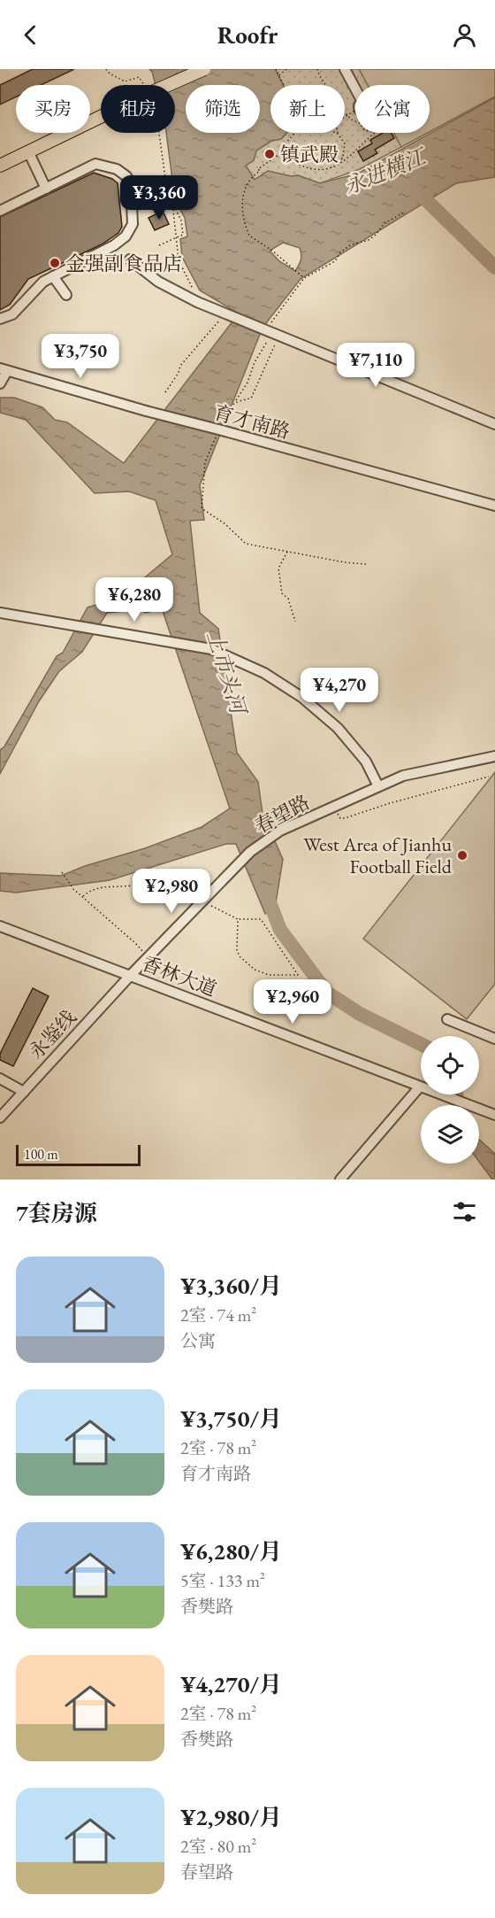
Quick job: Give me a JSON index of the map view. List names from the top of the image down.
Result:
{
  "streets": {
    "street": [
      "育才南路",
      "春望路",
      "香林大道",
      "永鉴线"
    ]
  },
  "crossings": [
    ["春望路", "香林大道"],
    ["春望路", "永鉴线"],
    ["香林大道", "永鉴线"]
  ],
  "water": ["永进横江", "上市头河"],
  "places": ["镇武殿", "金强副食品店", "West Area of Jianhu Football Field"],
  "scale_bar": "100 m",
  "page": {
    "header": "Roofr",
    "chip": [
      "买房",
      "租房",
      "筛选",
      "新上",
      "公寓"
    ],
    "price": [
      "¥3,360",
      "¥3,750",
      "¥7,110",
      "¥6,280",
      "¥4,270",
      "¥2,980",
      "¥2,960"
    ],
    "scale": "100 m",
    "heading": "7套房源",
    "list": [
      {
        "name": "¥3,360/月",
        "note": "2室 · 74 m² · 公寓"
      },
      {
        "name": "¥3,750/月",
        "note": "2室 · 78 m² · 育才南路"
      },
      {
        "name": "¥6,280/月",
        "note": "5室 · 133 m² · 香樊路"
      },
      {
        "name": "¥4,270/月",
        "note": "2室 · 78 m² · 香樊路"
      },
      {
        "name": "¥2,980/月",
        "note": "2室 · 80 m² · 春望路"
      }
    ]
  }
}
